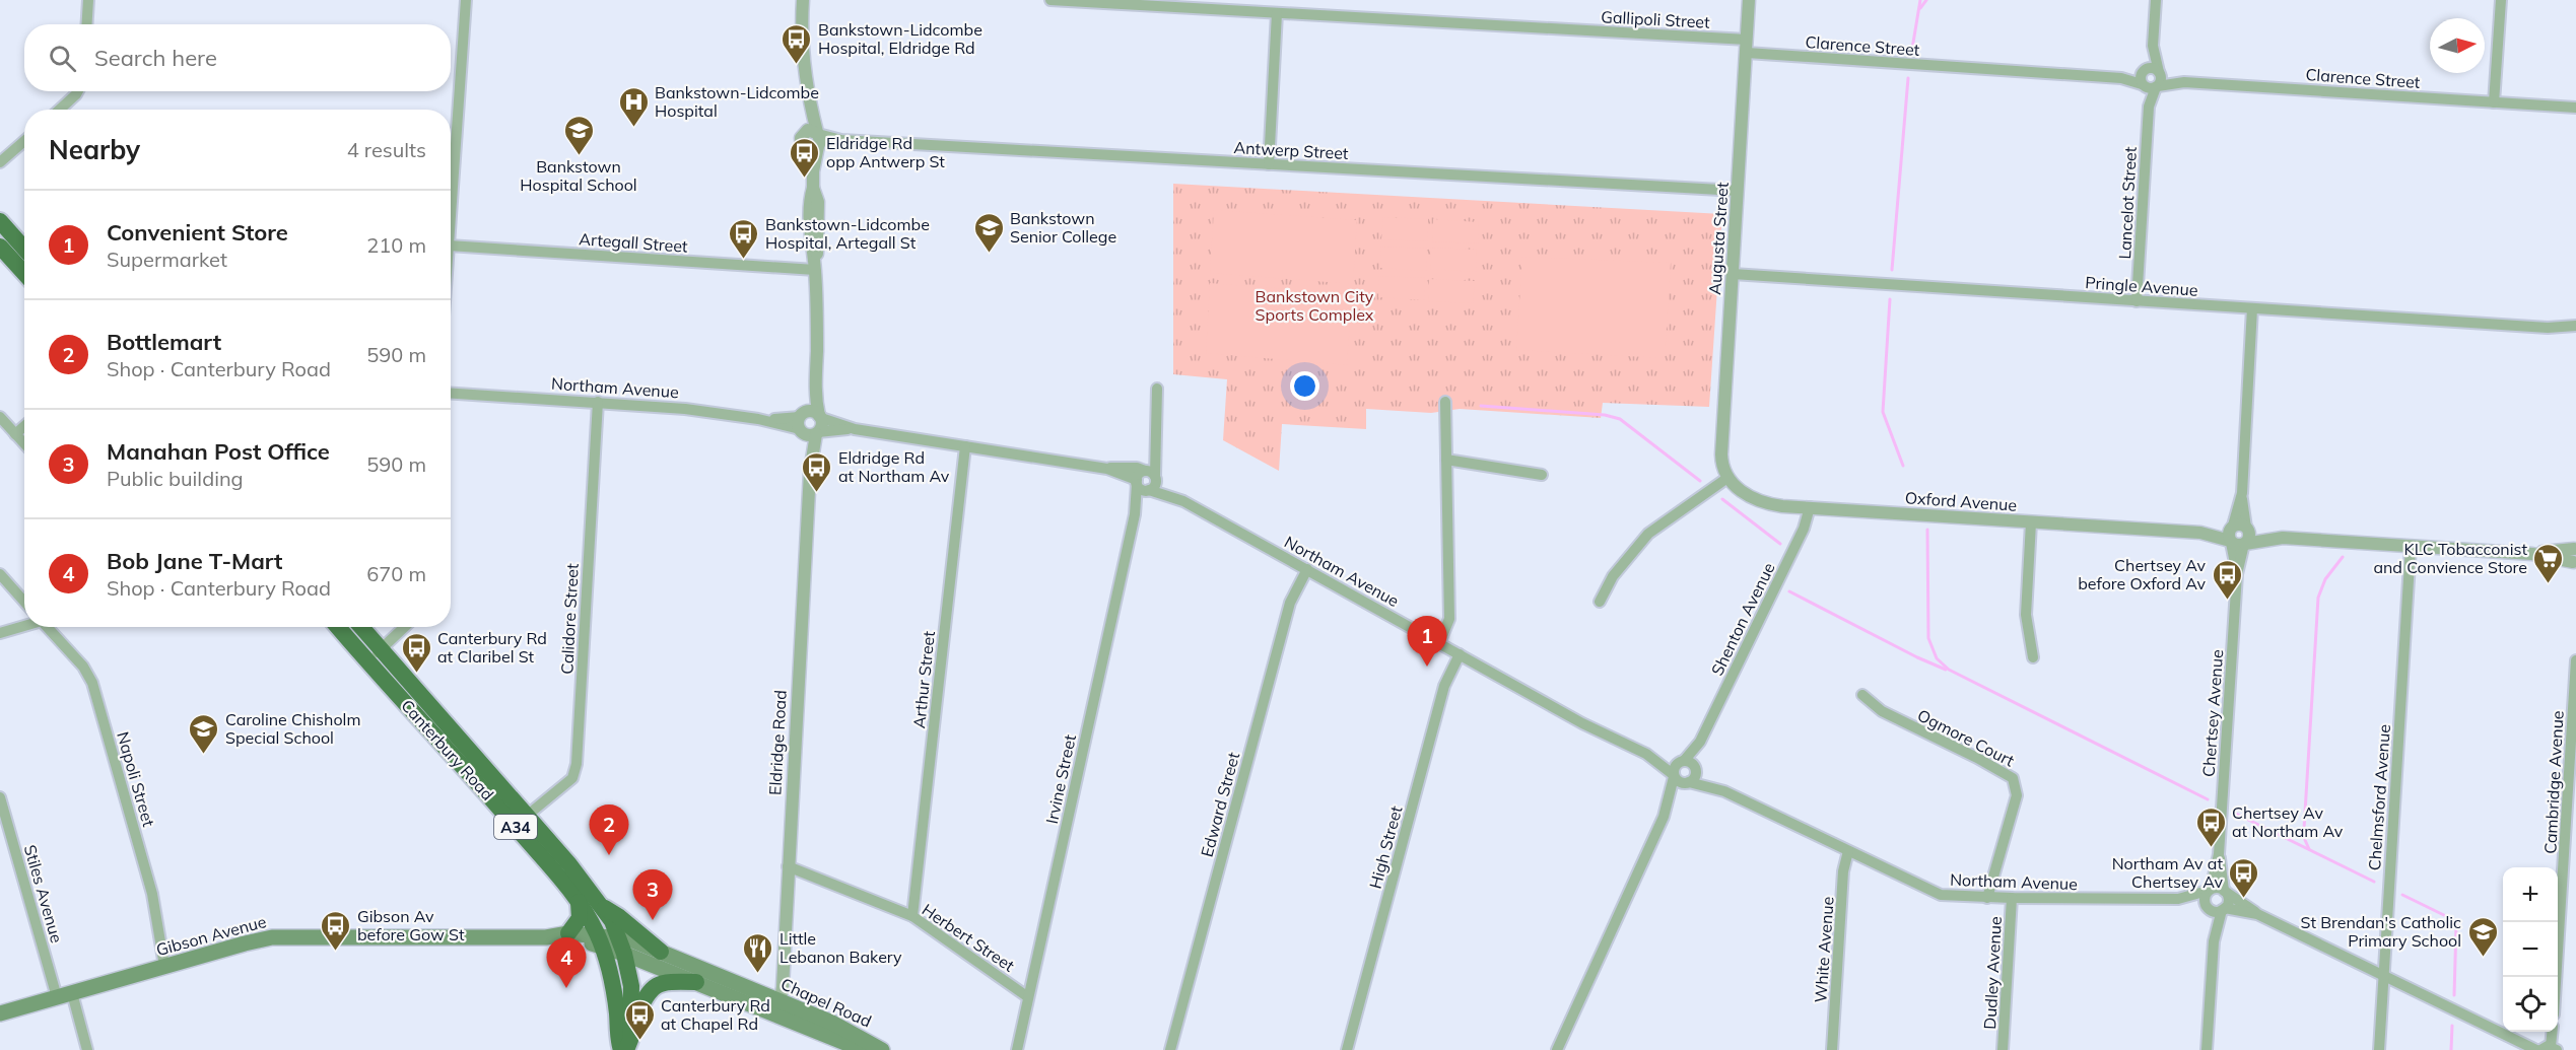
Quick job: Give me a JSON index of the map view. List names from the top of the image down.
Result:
{
  "streets": {
    "highway": ["Canterbury Road", "A34"],
    "main road": ["Gibson Avenue", "Chapel Road"],
    "street": [
      "Gallipoli Street",
      "Clarence Street",
      "Antwerp Street",
      "Lancelot Street",
      "Augusta Street",
      "Artegall Street",
      "Pringle Avenue",
      "Northam Avenue",
      "Oxford Avenue",
      "Calidore Street",
      "Shenton Avenue",
      "Arthur Street",
      "Chertsey Avenue",
      "Ogmore Court",
      "Eldridge Road",
      "Napoli Street",
      "Irvine Street",
      "Cambridge Avenue",
      "Chelmsford Avenue",
      "Edward Street",
      "High Street",
      "Stiles Avenue",
      "Herbert Street",
      "White Avenue",
      "Dudley Avenue"
    ]
  },
  "crossings": [
    ["Gallipoli Street", "Augusta Street"],
    ["Clarence Street", "Lancelot Street"],
    ["Clarence Street", "Augusta Street"],
    ["Antwerp Street", "Augusta Street"],
    ["Antwerp Street", "Eldridge Road"],
    ["Lancelot Street", "Pringle Avenue"],
    ["Augusta Street", "Pringle Avenue"],
    ["Augusta Street", "Oxford Avenue"],
    ["Artegall Street", "Eldridge Road"],
    ["Northam Avenue", "Calidore Street"],
    ["Northam Avenue", "Shenton Avenue"],
    ["Northam Avenue", "Arthur Street"],
    ["Northam Avenue", "Chertsey Avenue"],
    ["Northam Avenue", "Ogmore Court"],
    ["Northam Avenue", "Eldridge Road"],
    ["Northam Avenue", "Irvine Street"],
    ["Northam Avenue", "Edward Street"],
    ["Northam Avenue", "High Street"],
    ["Northam Avenue", "White Avenue"],
    ["Northam Avenue", "Dudley Avenue"],
    ["Oxford Avenue", "Shenton Avenue"],
    ["Oxford Avenue", "Chertsey Avenue"],
    ["Calidore Street", "Canterbury Road"],
    ["Arthur Street", "Herbert Street"],
    ["Eldridge Road", "Herbert Street"],
    ["Eldridge Road", "Chapel Road"],
    ["Canterbury Road", "Gibson Avenue"],
    ["Canterbury Road", "Chapel Road"],
    ["Napoli Street", "Gibson Avenue"],
    ["Irvine Street", "Herbert Street"],
    ["Stiles Avenue", "Gibson Avenue"],
    ["Gibson Avenue", "Chapel Road"]
  ],
  "parks": ["Bankstown City Sports Complex"],
  "places": {
    "bus stop": [
      "Bankstown-Lidcombe Hospital, Eldridge Rd",
      "Eldridge Rd opp Antwerp St",
      "Bankstown-Lidcombe Hospital, Artegall St",
      "Eldridge Rd at Northam Av",
      "Chertsey Av before Oxford Av",
      "Canterbury Rd at Claribel St",
      "Chertsey Av at Northam Av",
      "Northam Av at Chertsey Av",
      "Gibson Av before Gow St",
      "Canterbury Rd at Chapel Rd"
    ],
    "hospital": ["Bankstown-Lidcombe Hospital"],
    "school or university": [
      "Bankstown Hospital School",
      "Bankstown Senior College",
      "Caroline Chisholm Special School",
      "St Brendan's Catholic Primary School"
    ],
    "supermarket": ["KLC Tobacconist and Convience Store"],
    "restaurant": ["Little Lebanon Bakery"]
  },
  "north": "right",
  "page": {
    "search": "Search here",
    "heading": ["Nearby", "4 results"],
    "list": [
      {
        "mark": "1",
        "name": "Convenient Store",
        "note": "Supermarket",
        "value": "210 m"
      },
      {
        "mark": "2",
        "name": "Bottlemart",
        "note": "Shop · Canterbury Road",
        "value": "590 m"
      },
      {
        "mark": "3",
        "name": "Manahan Post Office",
        "note": "Public building",
        "value": "590 m"
      },
      {
        "mark": "4",
        "name": "Bob Jane T-Mart",
        "note": "Shop · Canterbury Road",
        "value": "670 m"
      }
    ],
    "pins": [
      "1",
      "2",
      "3",
      "4"
    ],
    "map_buttons": ["+", "−"]
  }
}
